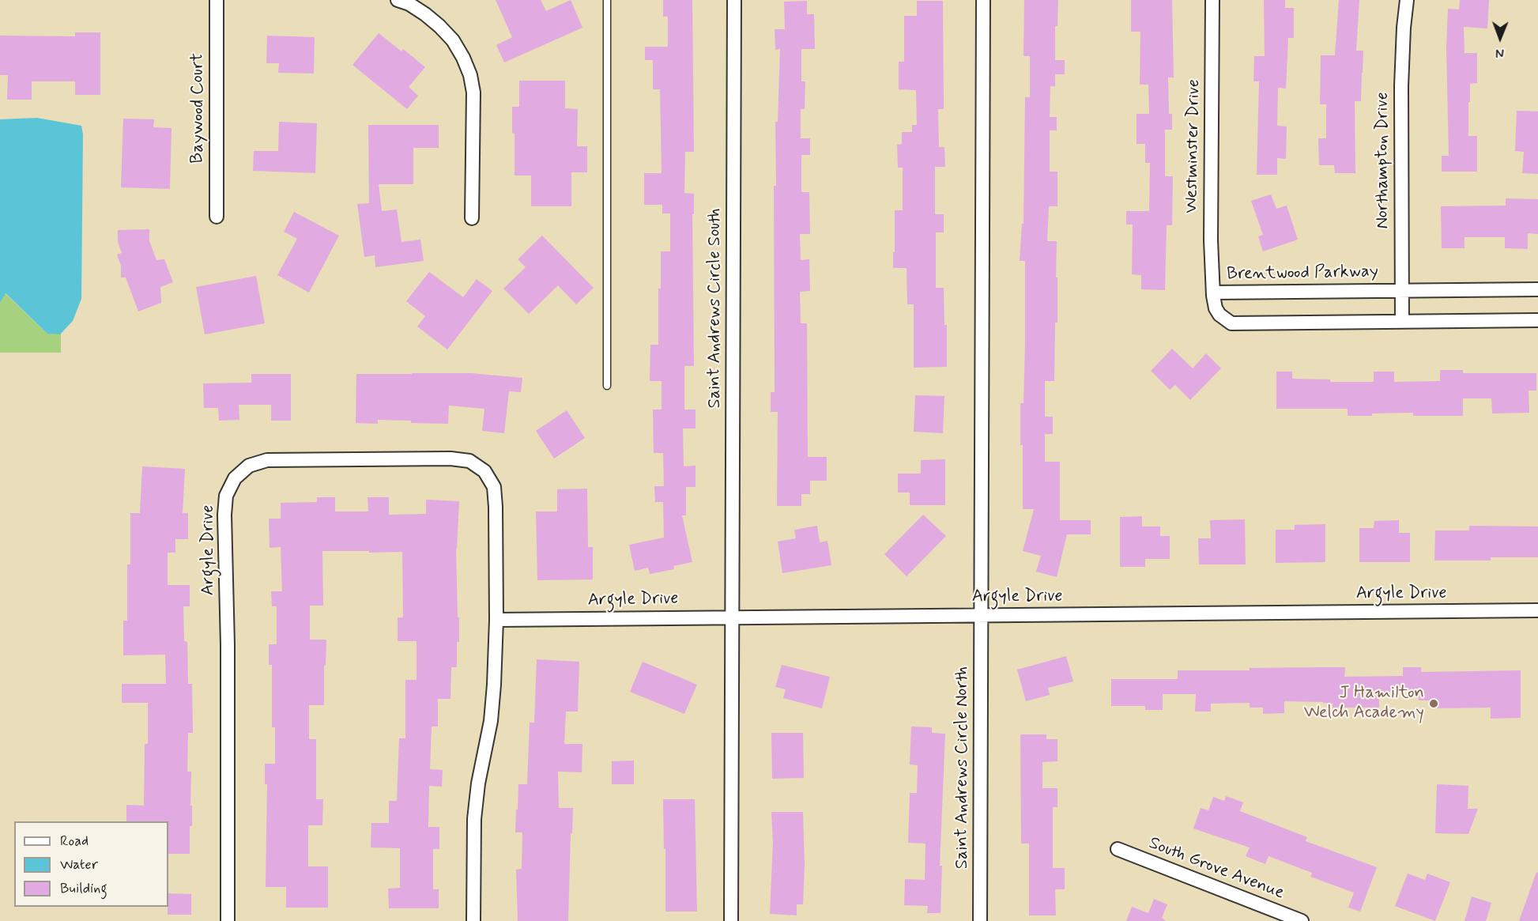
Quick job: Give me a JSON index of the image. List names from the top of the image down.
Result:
{
  "streets": {
    "street": [
      "Baywood Court",
      "Westminster Drive",
      "Northampton Drive",
      "Brentwood Parkway",
      "Saint Andrews Circle South",
      "Argyle Drive",
      "Saint Andrews Circle North",
      "South Grove Avenue"
    ]
  },
  "crossings": [
    ["Westminster Drive", "Brentwood Parkway"],
    ["Northampton Drive", "Brentwood Parkway"],
    ["Saint Andrews Circle South", "Argyle Drive"],
    ["Argyle Drive", "Saint Andrews Circle North"]
  ],
  "places": ["J Hamilton Welch Academy"],
  "legend": ["Road", "Water", "Building"],
  "north": "bottom"
}
